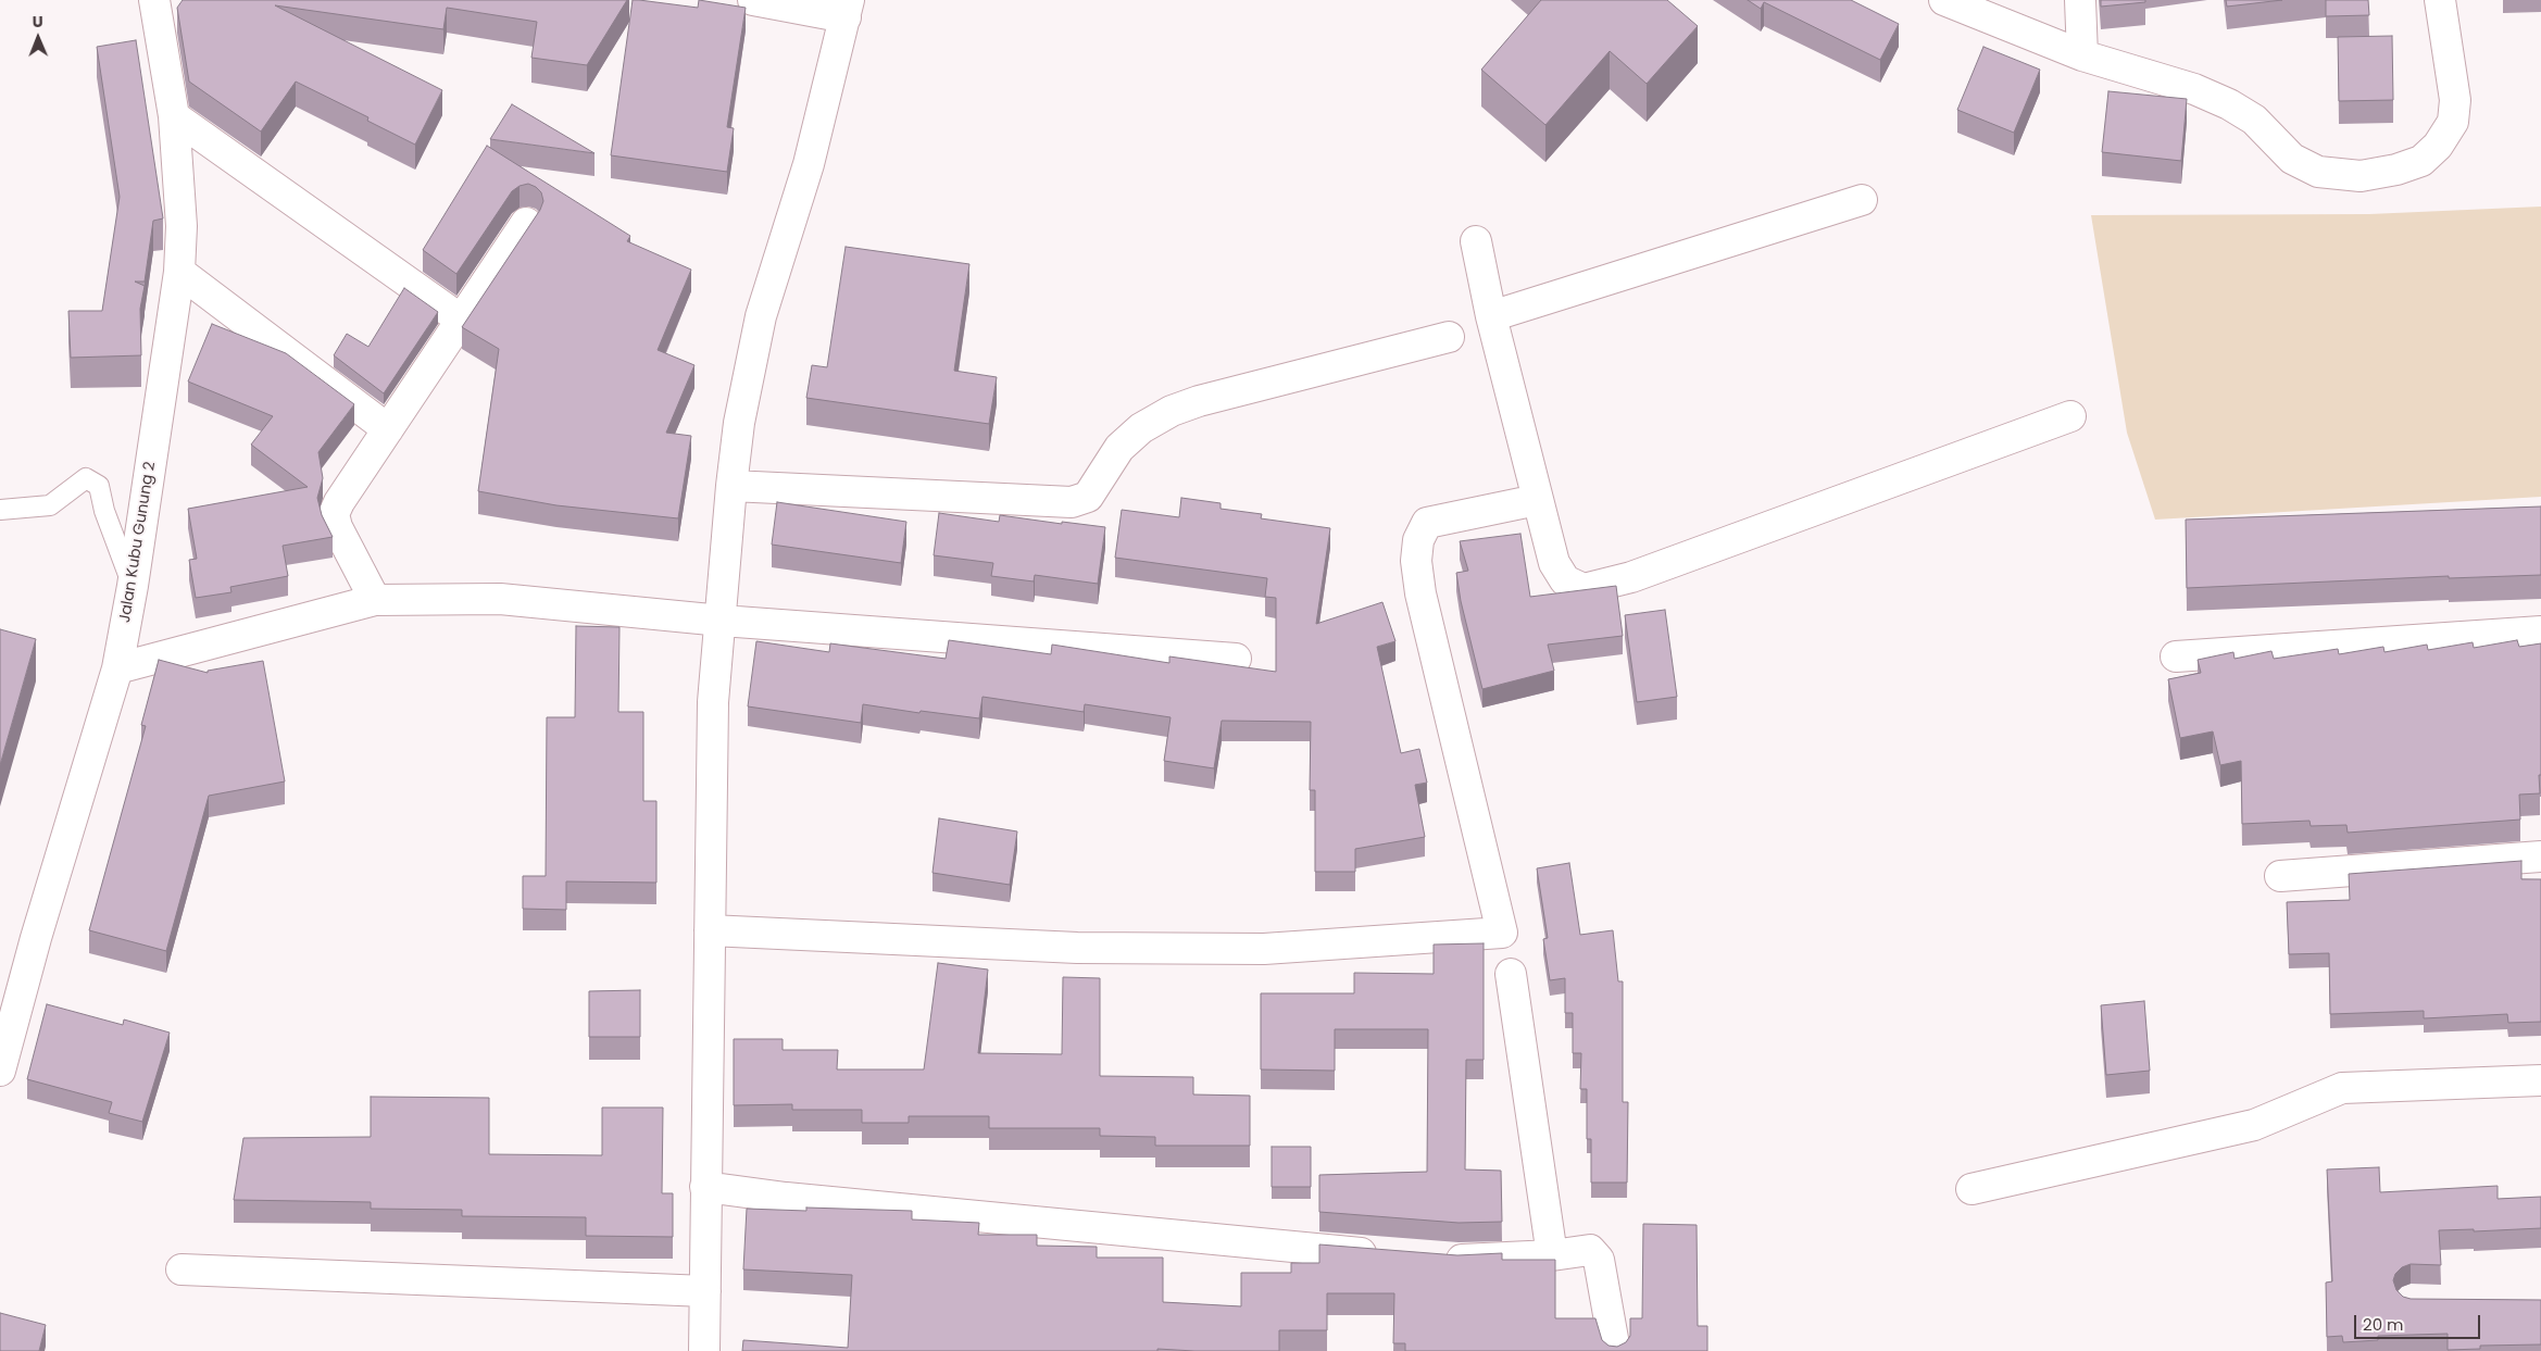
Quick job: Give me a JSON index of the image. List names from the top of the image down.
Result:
{
  "streets": {
    "street": ["Jalan Kubu Gunung 2"]
  },
  "scale_bar": "20 m",
  "north": "top"
}
